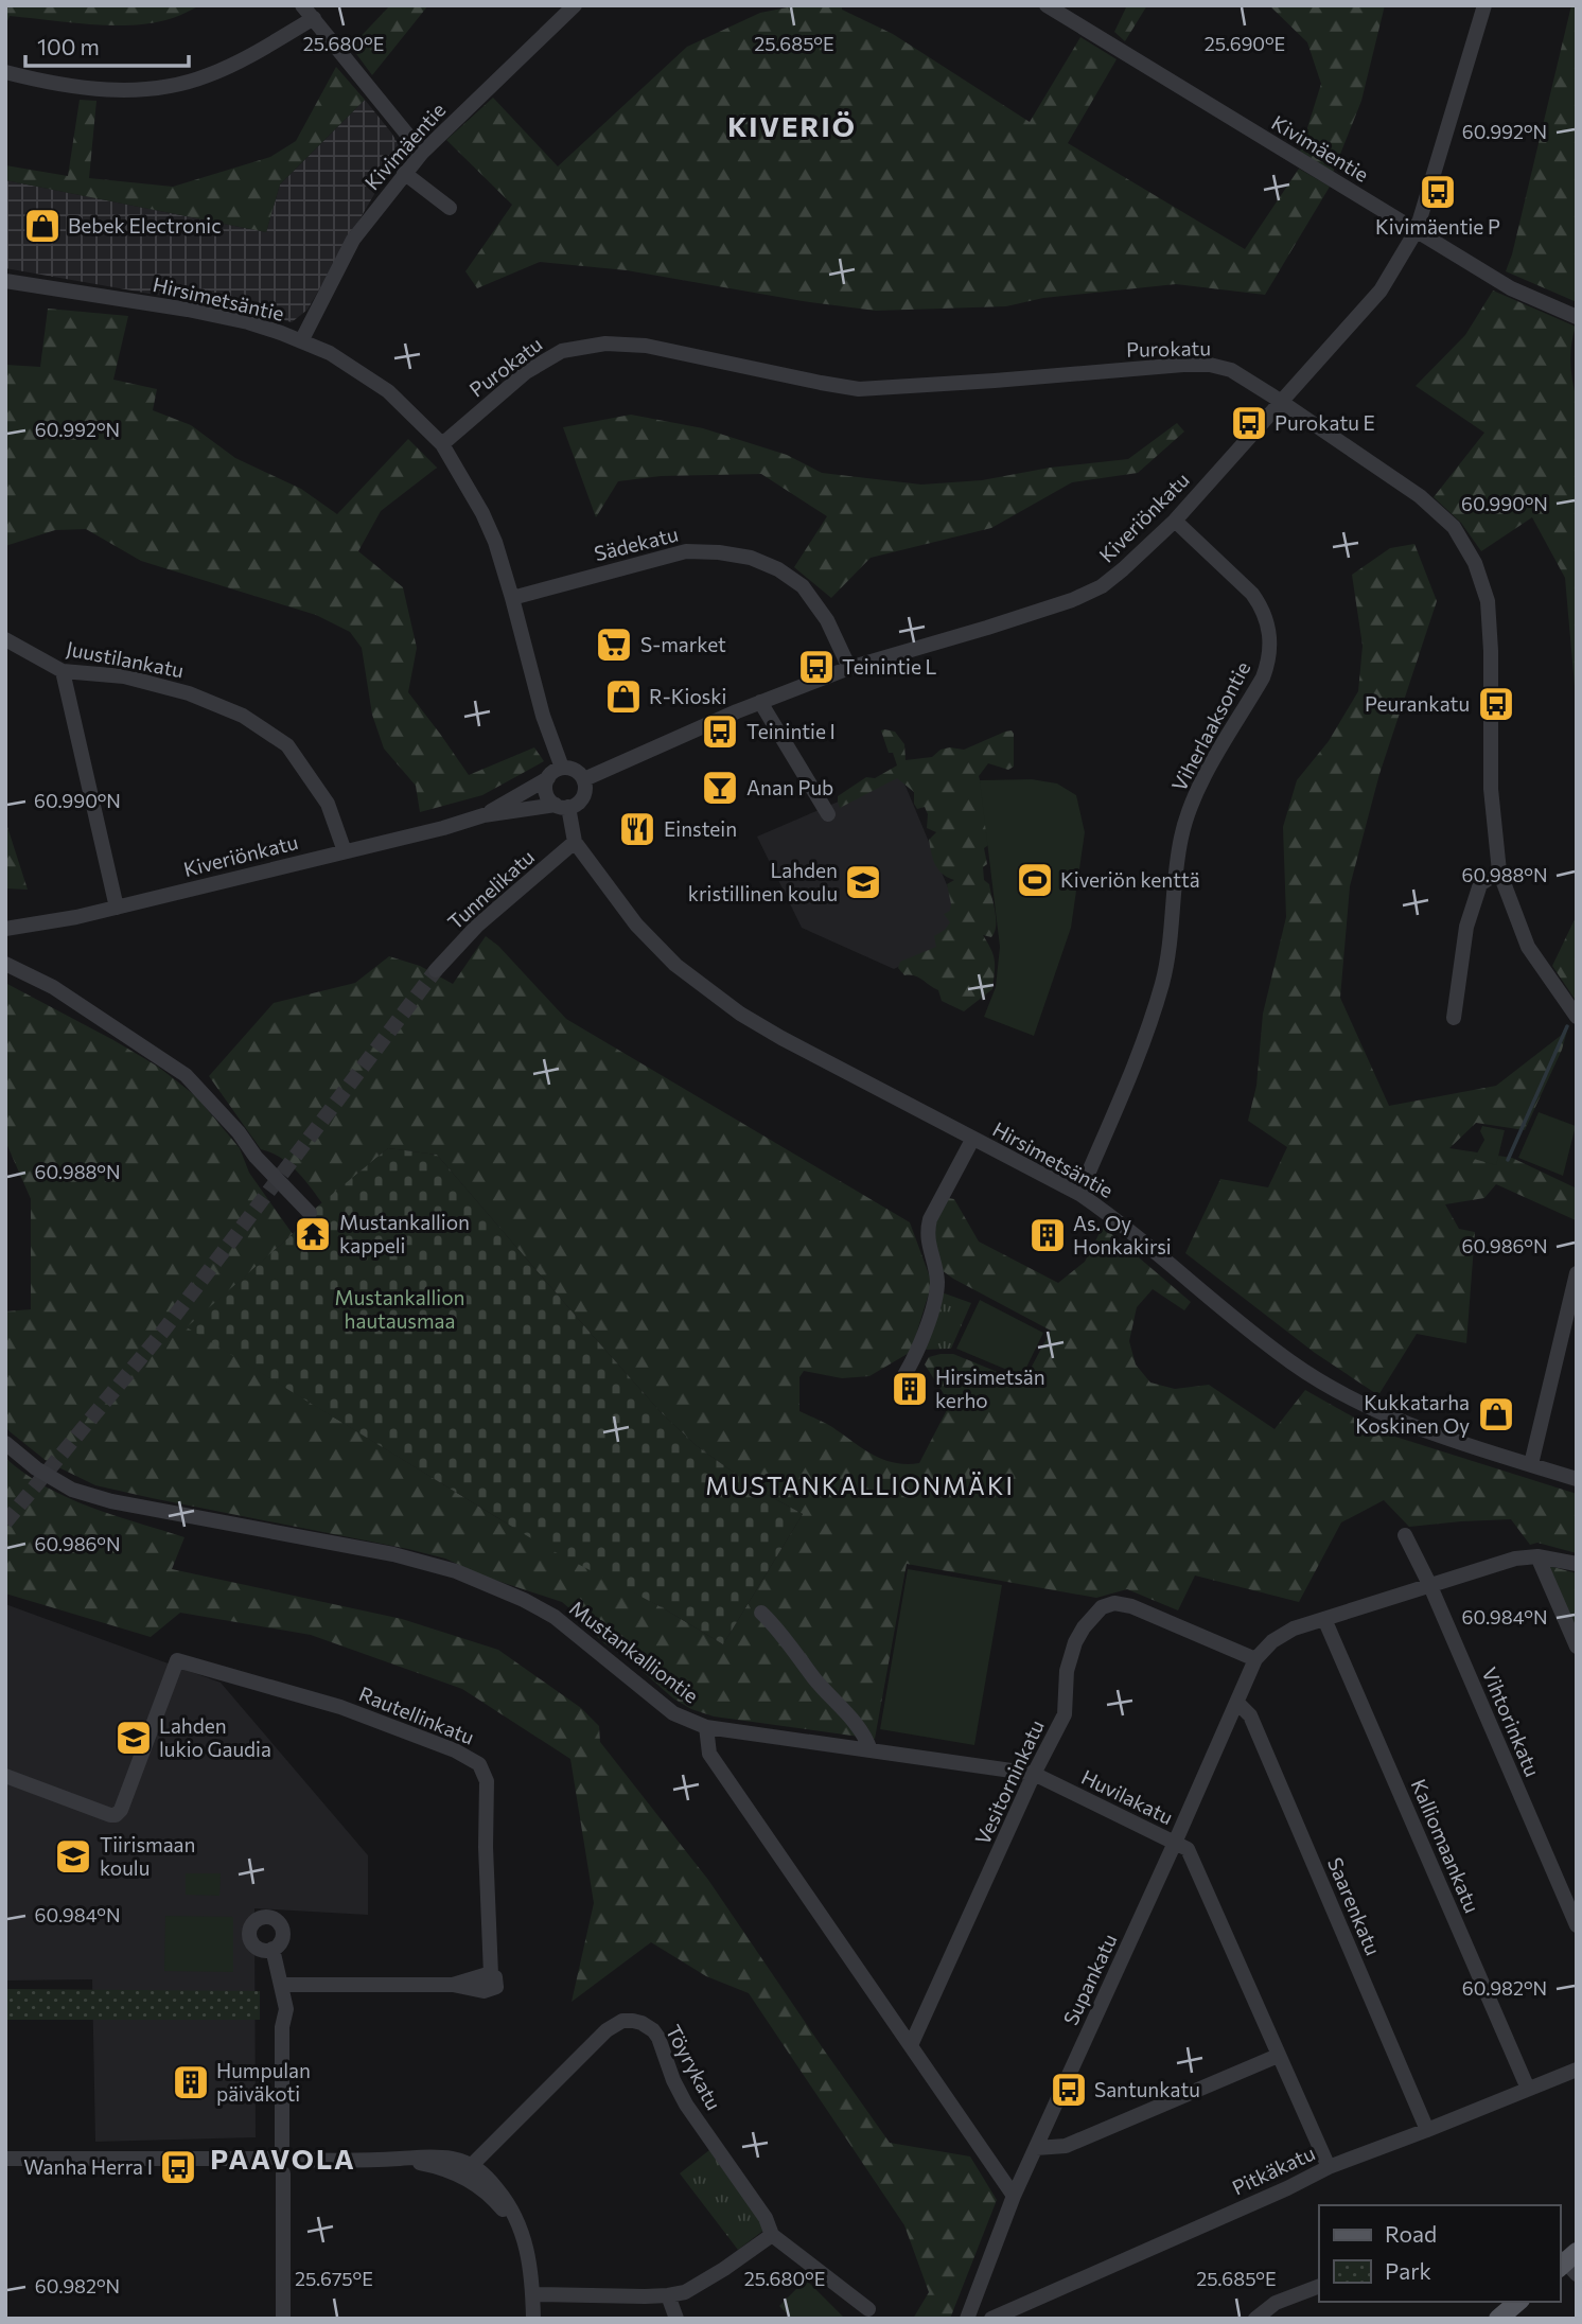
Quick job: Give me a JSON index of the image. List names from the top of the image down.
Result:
{
  "streets": {
    "street": [
      "Kivimäentie",
      "Hirsimetsäntie",
      "Purokatu",
      "Kiveriönkatu",
      "Sädekatu",
      "Juustilankatu",
      "Viherlaaksontie",
      "Tunnelikatu",
      "Mustankalliontie",
      "Rautellinkatu",
      "Vihtorinkatu",
      "Vesitorninkatu",
      "Huvilakatu",
      "Kalliomaankatu",
      "Saarenkatu",
      "Supankatu",
      "Töyrykatu",
      "Pitkäkatu"
    ]
  },
  "crossings": [
    ["Kivimäentie", "Hirsimetsäntie"],
    ["Kivimäentie", "Kiveriönkatu"],
    ["Hirsimetsäntie", "Purokatu"],
    ["Hirsimetsäntie", "Kiveriönkatu"],
    ["Hirsimetsäntie", "Sädekatu"],
    ["Hirsimetsäntie", "Viherlaaksontie"],
    ["Hirsimetsäntie", "Tunnelikatu"],
    ["Purokatu", "Kiveriönkatu"],
    ["Kiveriönkatu", "Sädekatu"],
    ["Kiveriönkatu", "Juustilankatu"],
    ["Kiveriönkatu", "Viherlaaksontie"],
    ["Mustankalliontie", "Vesitorninkatu"],
    ["Mustankalliontie", "Huvilakatu"],
    ["Mustankalliontie", "Supankatu"],
    ["Vesitorninkatu", "Huvilakatu"],
    ["Vesitorninkatu", "Supankatu"],
    ["Huvilakatu", "Supankatu"],
    ["Huvilakatu", "Pitkäkatu"],
    ["Kalliomaankatu", "Pitkäkatu"],
    ["Saarenkatu", "Supankatu"],
    ["Saarenkatu", "Pitkäkatu"],
    ["Supankatu", "Pitkäkatu"]
  ],
  "districts": ["KIVERIÖ", "MUSTANKALLIONMÄKI", "PAAVOLA"],
  "parks": ["Mustankallion hautausmaa"],
  "places": {
    "bus stop": [
      "Kivimäentie P",
      "Purokatu E",
      "Teinintie L",
      "Peurankatu",
      "Teinintie I",
      "Santunkatu",
      "Wanha Herra I"
    ],
    "shop": ["Bebek Electronic", "R-Kioski", "Kukkatarha Koskinen Oy"],
    "supermarket": ["S-market"],
    "bar": ["Anan Pub"],
    "restaurant": ["Einstein"],
    "sports": ["Kiveriön kenttä"],
    "school or university": ["Lahden kristillinen koulu", "Lahden lukio Gaudia", "Tiirismaan koulu"],
    "temple": ["Mustankallion kappeli"],
    "building": ["As. Oy Honkakirsi", "Hirsimetsän kerho", "Humpulan päiväkoti"]
  },
  "legend": ["Road", "Park"],
  "scale_bar": "100 m",
  "coordinates": [
    "25.680°E",
    "25.685°E",
    "25.690°E",
    "60.992°N",
    "60.990°N",
    "60.988°N",
    "60.986°N",
    "60.984°N",
    "60.982°N",
    "25.675°E"
  ]
}
